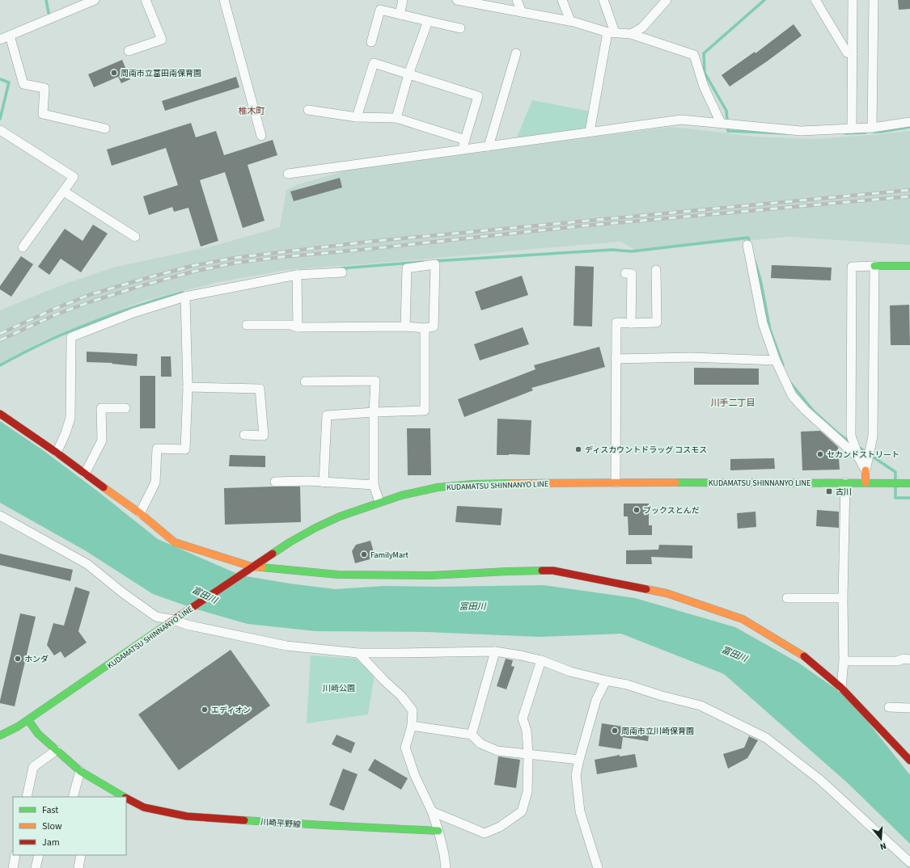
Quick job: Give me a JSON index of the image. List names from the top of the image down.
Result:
{
  "streets": {
    "street": ["KUDAMATSU SHINNANYO LINE", "川崎平野線"]
  },
  "crossings": [
    ["KUDAMATSU SHINNANYO LINE", "川崎平野線"]
  ],
  "districts": ["椎木町", "川手二丁目"],
  "water": ["富田川"],
  "parks": ["川崎公園"],
  "places": {
    "other": [
      "周南市立富田南保育園",
      "ディスカウントドラッグ コスモス",
      "セカンドストリート",
      "ブックスとんだ",
      "FamilyMart",
      "ホンダ",
      "エディオン",
      "周南市立川崎保育園"
    ],
    "transit": ["古川"]
  },
  "legend": ["Fast", "Slow", "Jam"],
  "north": "bottom"
}
